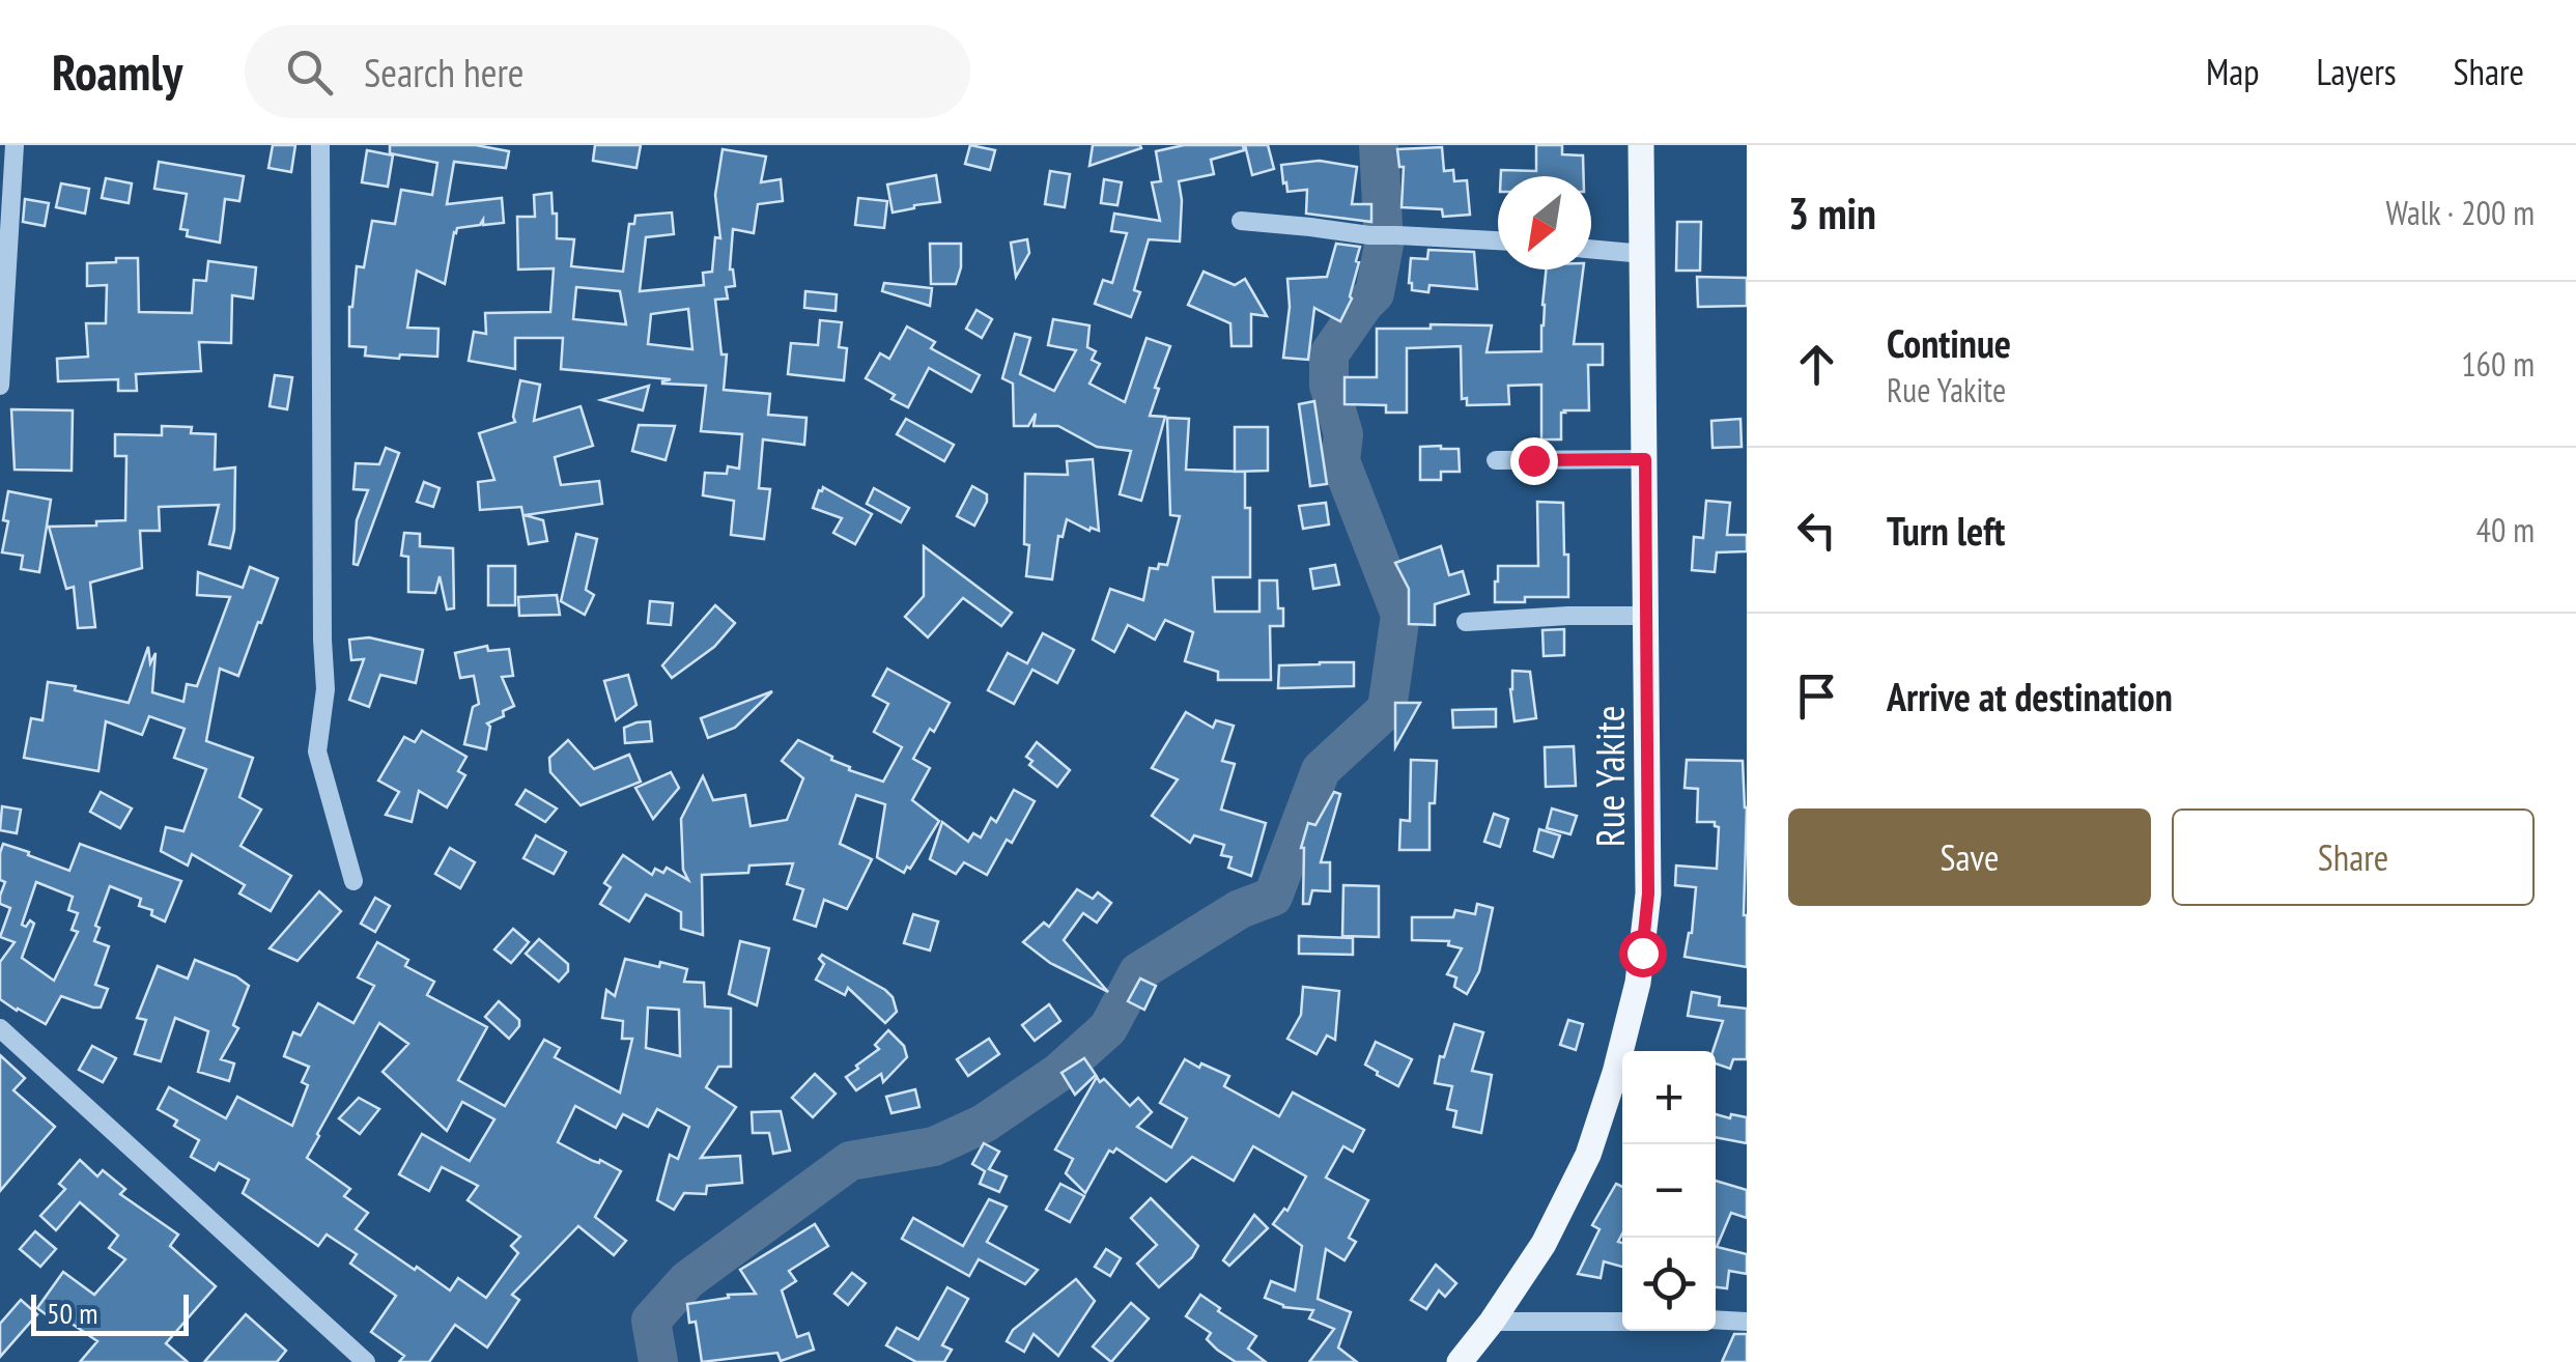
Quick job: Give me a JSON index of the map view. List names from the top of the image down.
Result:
{
  "streets": {
    "main road": ["Rue Yakite"]
  },
  "scale_bar": "50 m",
  "north": "bottom left",
  "page": {
    "header": "Roamly",
    "search": "Search here",
    "nav": ["Map", "Layers", "Share"],
    "heading": ["3 min", "Walk · 200 m"],
    "list": [
      ["Continue", "Rue Yakite", "160 m"],
      ["Turn left", "40 m"],
      "Arrive at destination"
    ],
    "buttons": ["Save", "Share"],
    "map_buttons": ["+", "−"],
    "scale": "50 m"
  }
}
